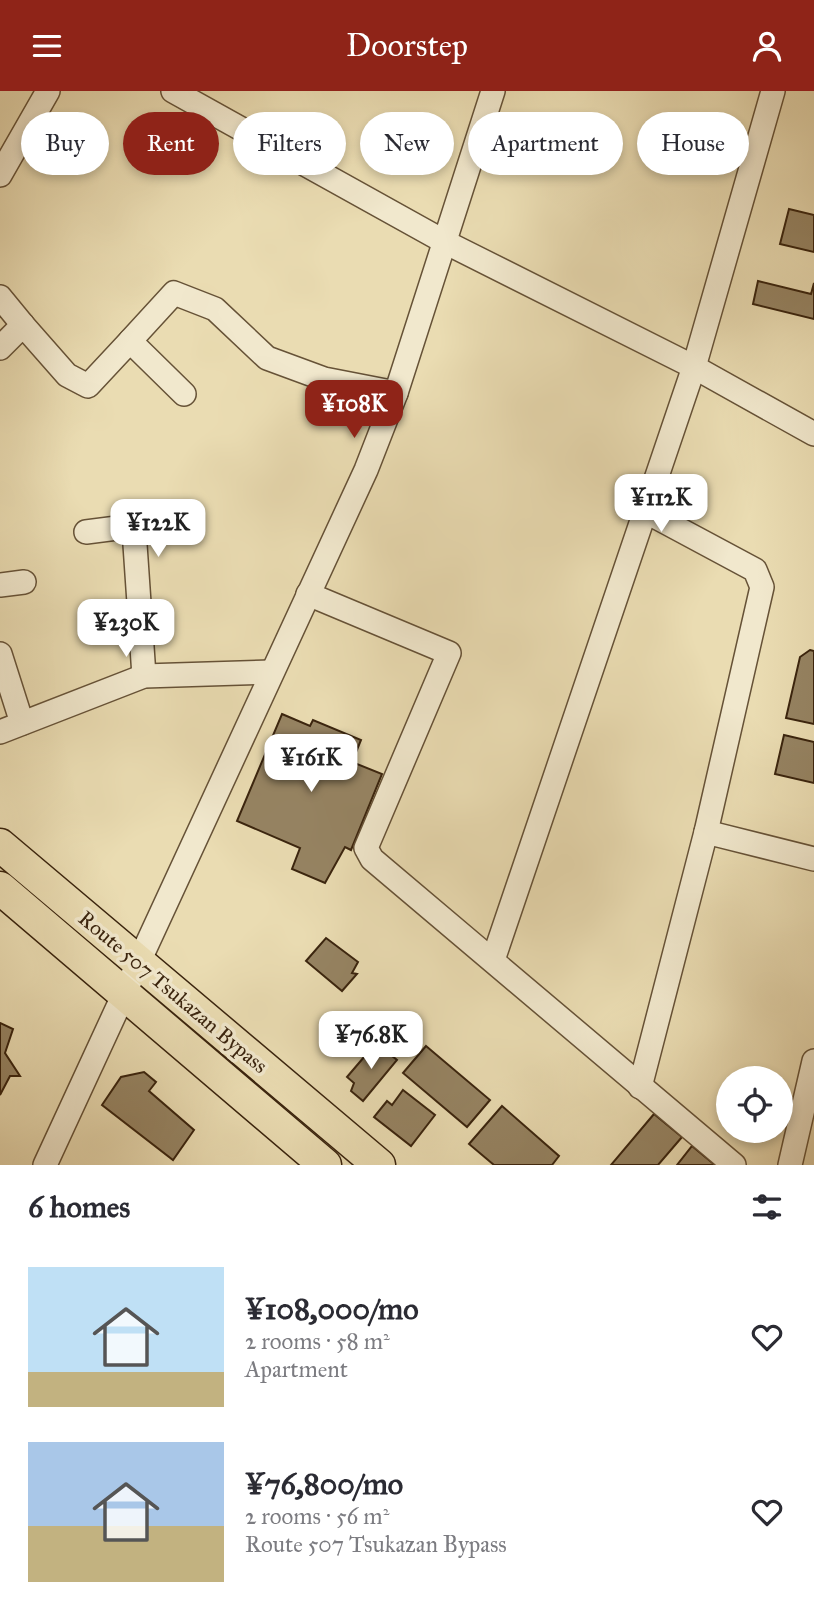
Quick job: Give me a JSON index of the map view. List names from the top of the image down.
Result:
{
  "streets": {
    "highway": ["Route 507 Tsukazan Bypass"]
  },
  "page": {
    "header": "Doorstep",
    "chip": [
      "Buy",
      "Rent",
      "Filters",
      "New",
      "Apartment",
      "House"
    ],
    "price": [
      "¥108K",
      "¥112K",
      "¥122K",
      "¥230K",
      "¥161K",
      "¥76.8K"
    ],
    "heading": "6 homes",
    "list": [
      {
        "name": "¥108,000/mo",
        "note": "2 rooms · 58 m² · Apartment"
      },
      {
        "name": "¥76,800/mo",
        "note": "2 rooms · 56 m² · Route 507 Tsukazan Bypass"
      }
    ]
  }
}
